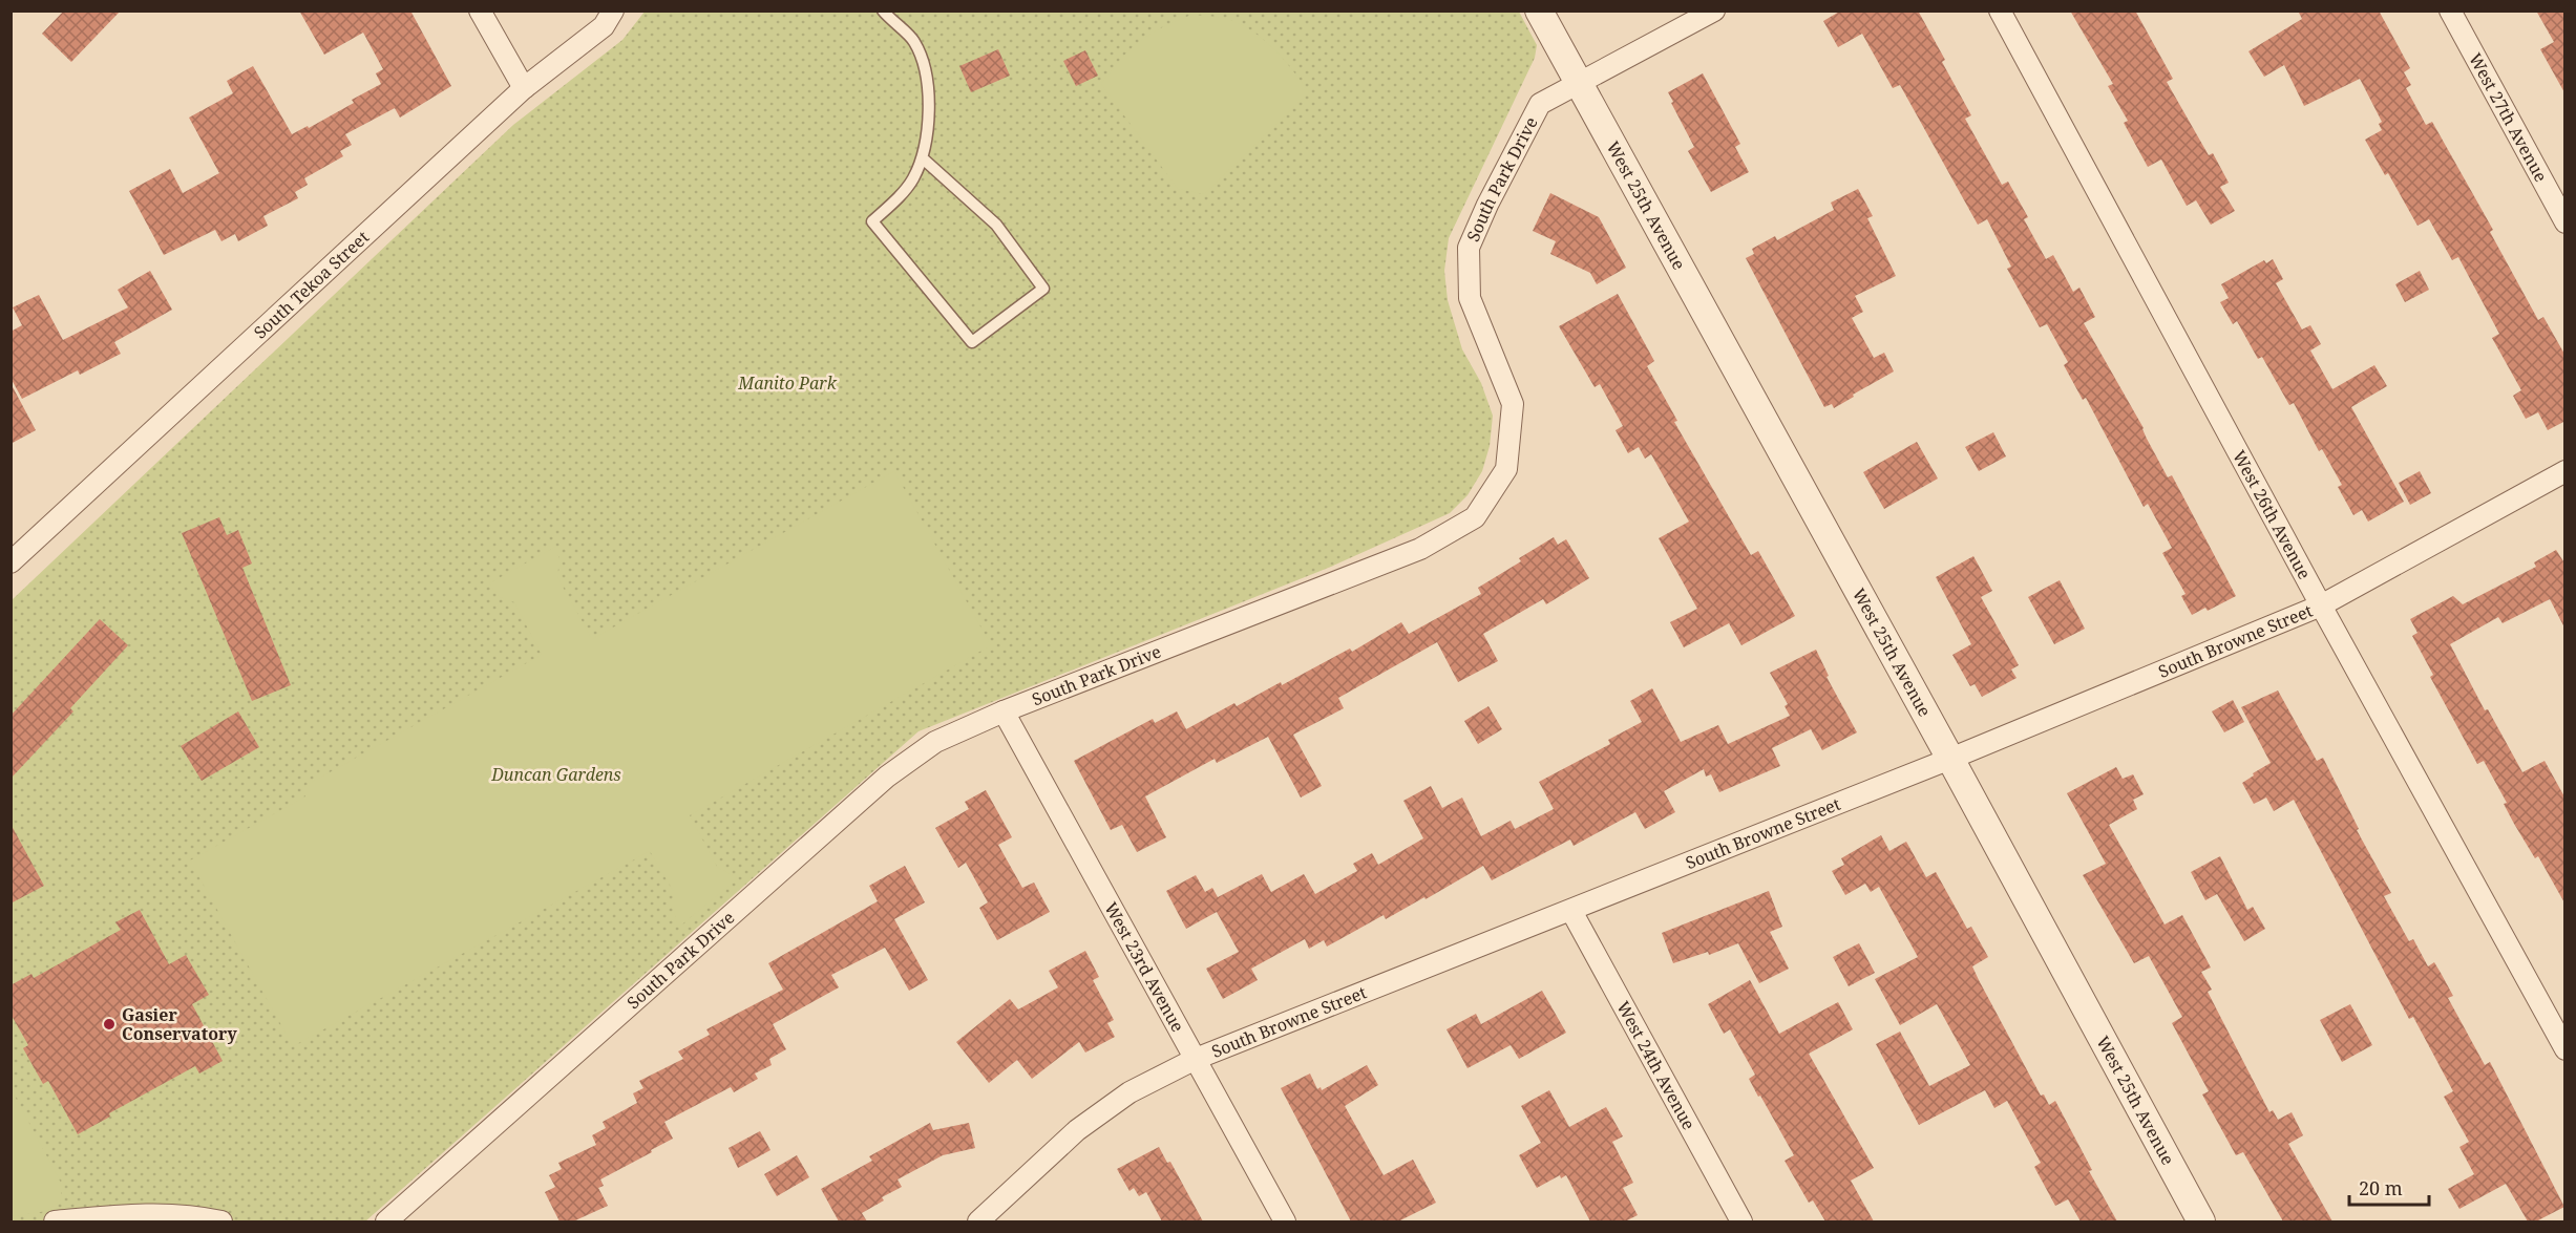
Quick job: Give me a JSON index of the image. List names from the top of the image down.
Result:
{
  "streets": {
    "street": [
      "West 27th Avenue",
      "South Park Drive",
      "West 25th Avenue",
      "South Tekoa Street",
      "West 26th Avenue",
      "South Browne Street",
      "West 23rd Avenue",
      "West 24th Avenue"
    ]
  },
  "crossings": [
    ["South Park Drive", "West 25th Avenue"],
    ["South Park Drive", "West 23rd Avenue"],
    ["West 25th Avenue", "South Browne Street"],
    ["West 26th Avenue", "South Browne Street"],
    ["South Browne Street", "West 23rd Avenue"],
    ["South Browne Street", "West 24th Avenue"]
  ],
  "parks": ["Manito Park", "Duncan Gardens"],
  "places": ["Gasier Conservatory"],
  "scale_bar": "20 m"
}
